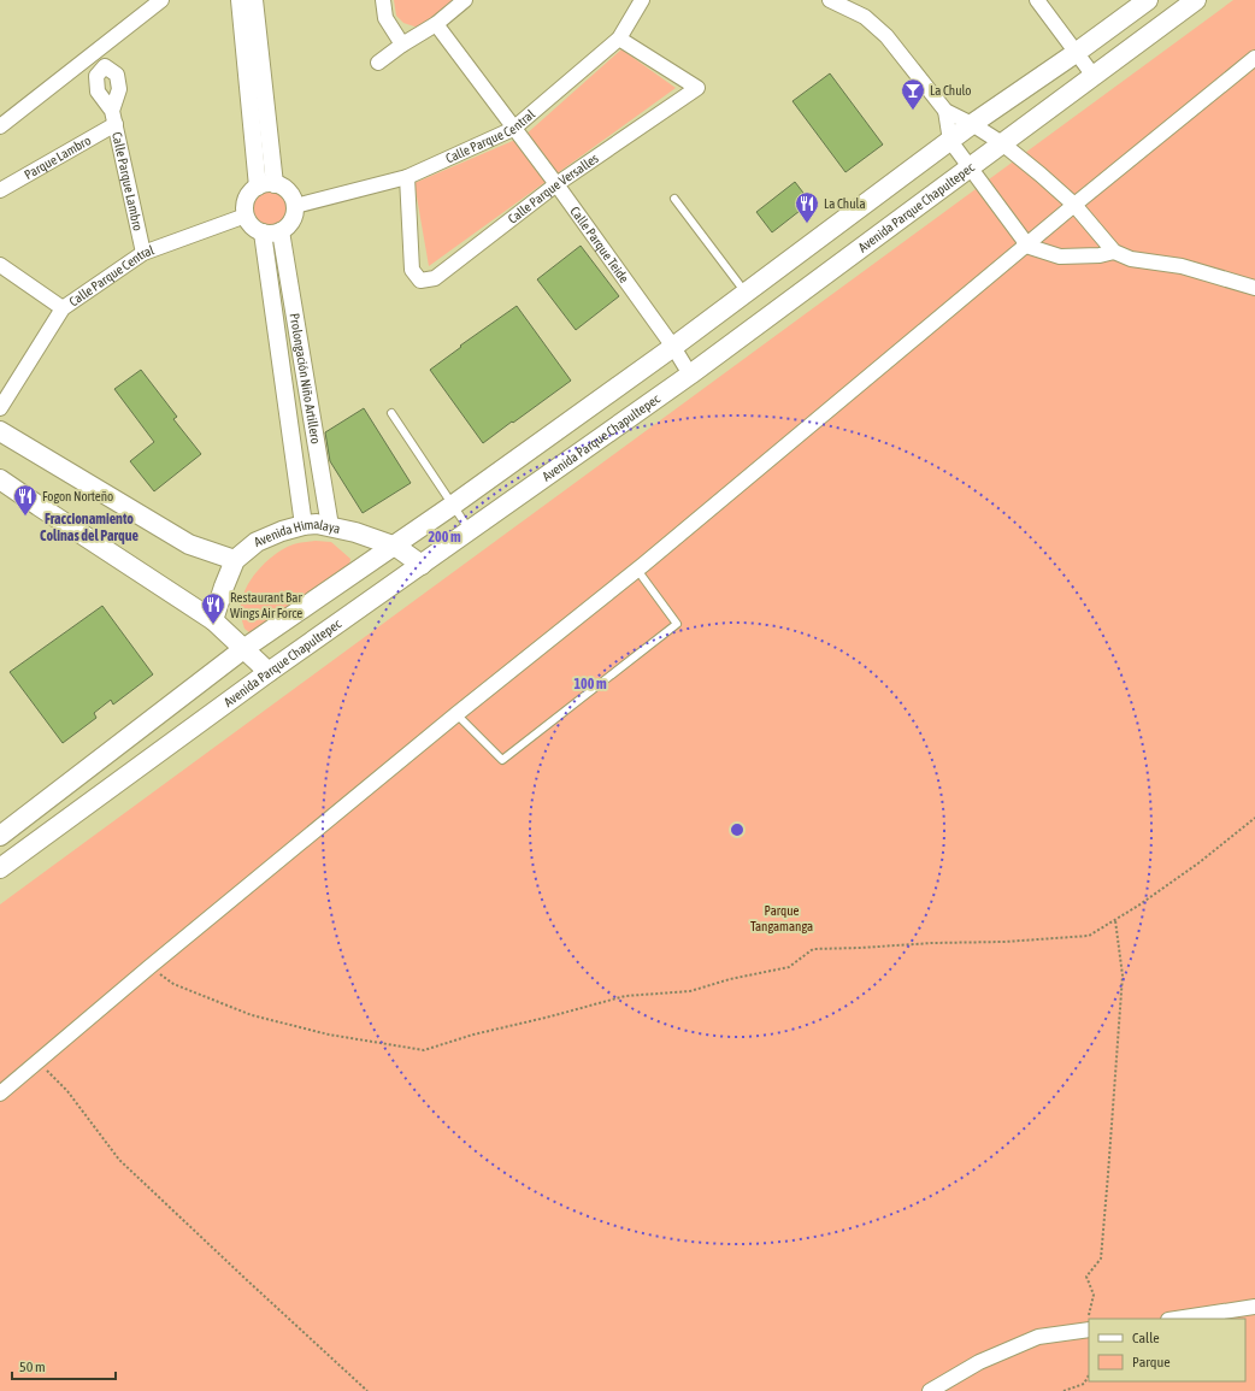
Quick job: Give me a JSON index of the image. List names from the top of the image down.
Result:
{
  "streets": {
    "main road": ["Avenida Parque Chapultepec", "Avenida Himalaya"],
    "street": [
      "Calle Parque Central",
      "Parque Lambro",
      "Calle Parque Lambro",
      "Calle Parque Versalles",
      "Calle Parque Teide",
      "Prolongación Niño Artillero"
    ]
  },
  "crossings": [
    ["Calle Parque Central", "Calle Parque Lambro"],
    ["Calle Parque Central", "Calle Parque Versalles"],
    ["Calle Parque Central", "Calle Parque Teide"],
    ["Calle Parque Central", "Prolongación Niño Artillero"],
    ["Parque Lambro", "Calle Parque Lambro"],
    ["Calle Parque Versalles", "Calle Parque Teide"],
    ["Avenida Parque Chapultepec", "Calle Parque Teide"],
    ["Avenida Parque Chapultepec", "Avenida Himalaya"],
    ["Prolongación Niño Artillero", "Avenida Himalaya"]
  ],
  "districts": ["Fraccionamiento Colinas del Parque"],
  "parks": ["Parque Tangamanga"],
  "places": {
    "bar": ["La Chulo"],
    "restaurant": ["La Chula", "Fogon Norteño", "Restaurant Bar Wings Air Force"]
  },
  "legend": ["Calle", "Parque"],
  "scale_bar": "50 m",
  "rings": ["200 m", "100 m"]
}
